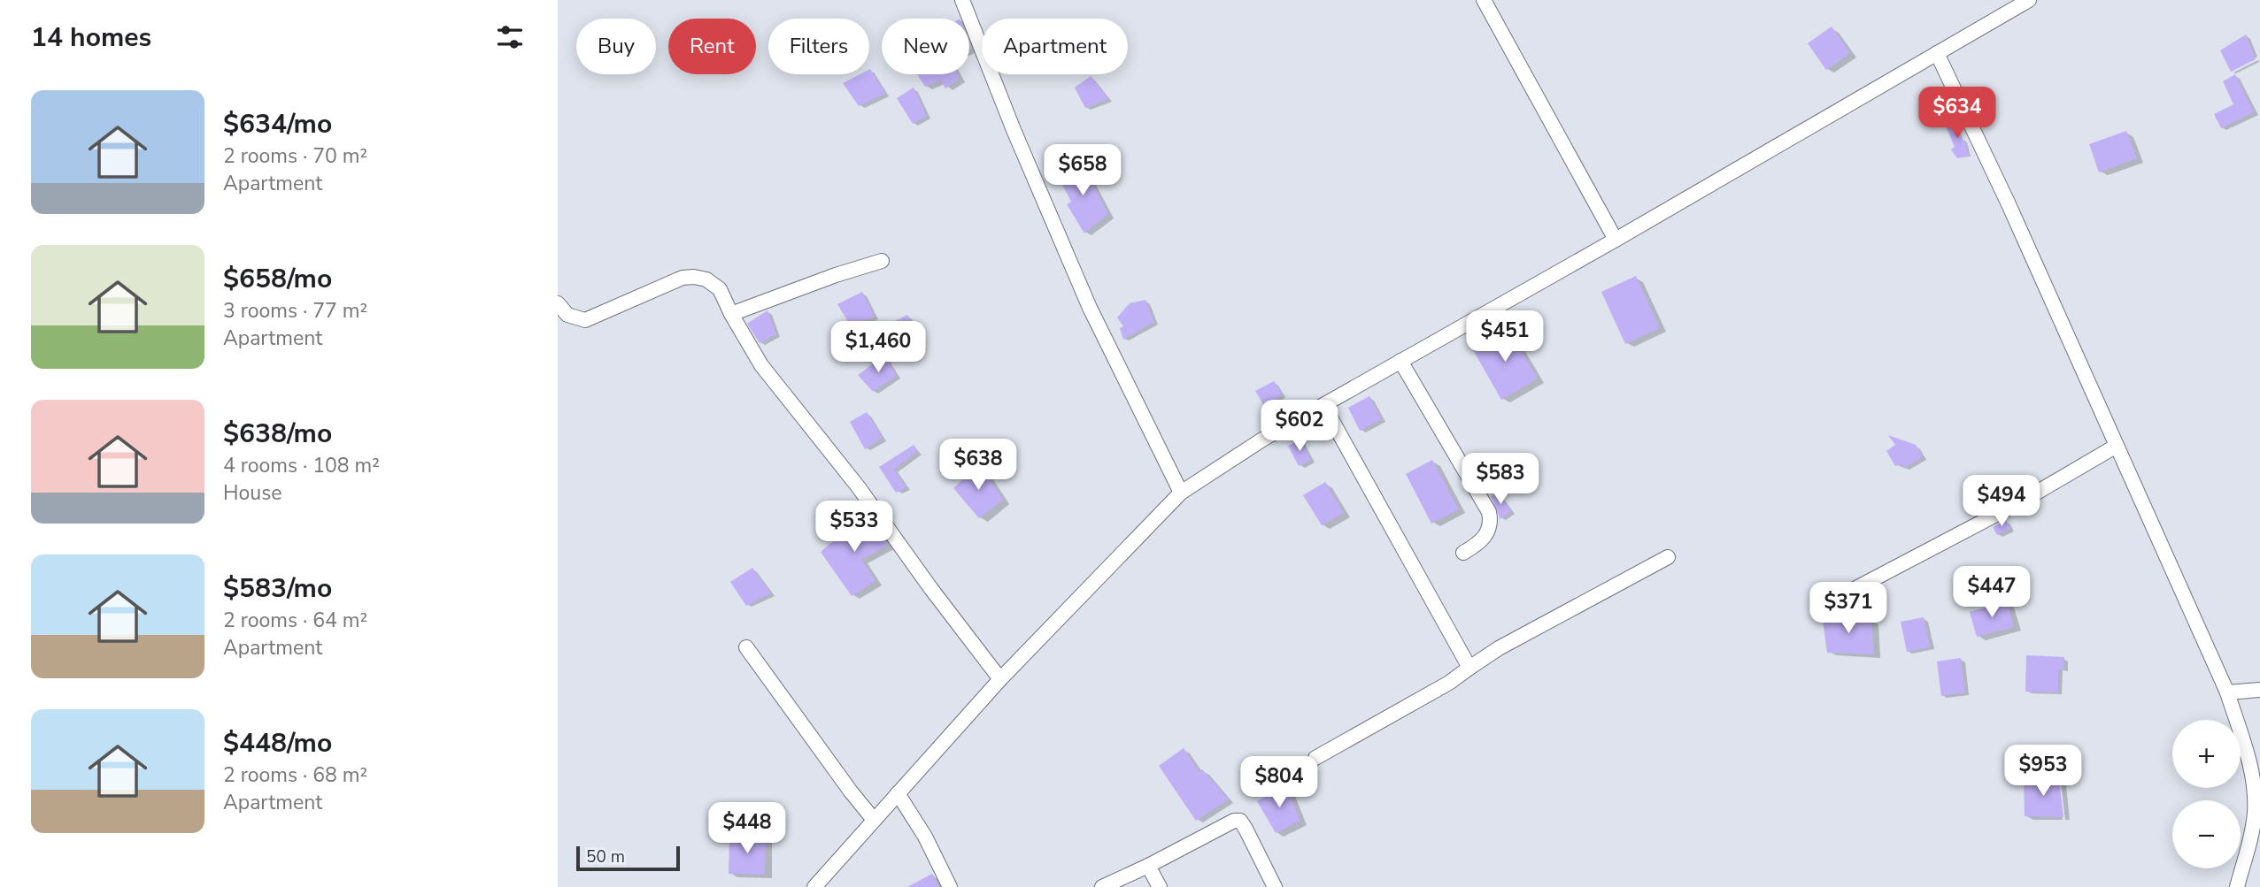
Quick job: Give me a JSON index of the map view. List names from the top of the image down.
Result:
{
  "scale_bar": "50 m",
  "page": {
    "heading": "14 homes",
    "chip": [
      "Buy",
      "Rent",
      "Filters",
      "New",
      "Apartment"
    ],
    "list": [
      {
        "name": "$634/mo",
        "note": "2 rooms · 70 m² · Apartment"
      },
      {
        "name": "$658/mo",
        "note": "3 rooms · 77 m² · Apartment"
      },
      {
        "name": "$638/mo",
        "note": "4 rooms · 108 m² · House"
      },
      {
        "name": "$583/mo",
        "note": "2 rooms · 64 m² · Apartment"
      },
      {
        "name": "$448/mo",
        "note": "2 rooms · 68 m² · Apartment"
      }
    ],
    "price": [
      "$634",
      "$658",
      "$451",
      "$1,460",
      "$602",
      "$638",
      "$583",
      "$494",
      "$533",
      "$447",
      "$371",
      "$953",
      "$804",
      "$448"
    ],
    "map_buttons": ["+", "−"],
    "scale": "50 m"
  }
}
